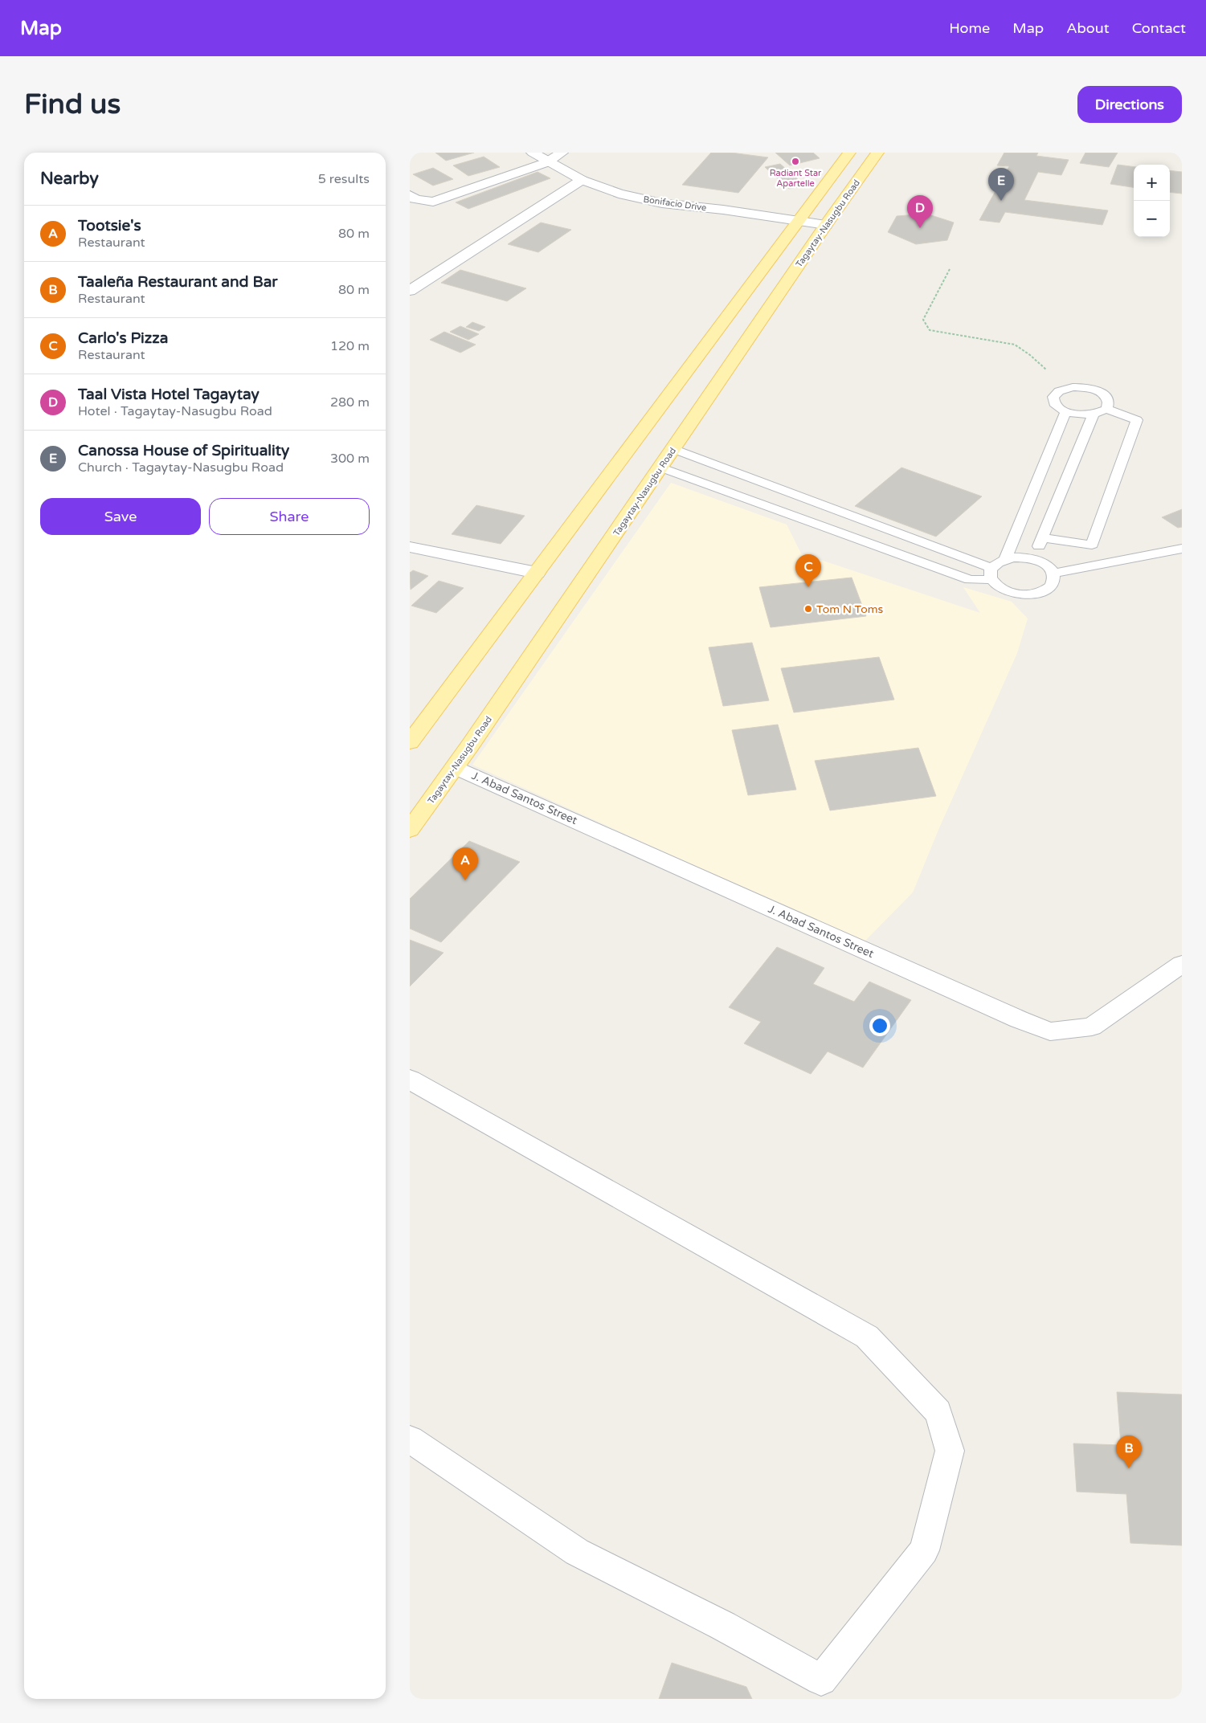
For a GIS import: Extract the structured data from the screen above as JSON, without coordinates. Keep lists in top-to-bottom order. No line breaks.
{"streets":{"main road":["Tagaytay-Nasugbu Road"],"street":["Bonifacio Drive","J. Abad Santos Street"]},"crossings":[["Bonifacio Drive","Tagaytay-Nasugbu Road"],["Tagaytay-Nasugbu Road","J. Abad Santos Street"]],"places":["Radiant Star Apartelle","Tom N Toms"],"page":{"header":"Map","nav":["Home","Map","About","Contact"],"buttons":["Directions",["Save","Share"]],"title":"Find us","heading":["Nearby","5 results"],"map_buttons":["+","−"],"pins":["E","D","C","A","B"],"list":[{"mark":"A","name":"Tootsie's","note":"Restaurant","value":"80 m"},{"mark":"B","name":"Taaleña Restaurant and Bar","note":"Restaurant","value":"80 m"},{"mark":"C","name":"Carlo's Pizza","note":"Restaurant","value":"120 m"},{"mark":"D","name":"Taal Vista Hotel Tagaytay","note":"Hotel · Tagaytay-Nasugbu Road","value":"280 m"},{"mark":"E","name":"Canossa House of Spirituality","note":"Church · Tagaytay-Nasugbu Road","value":"300 m"}]}}
